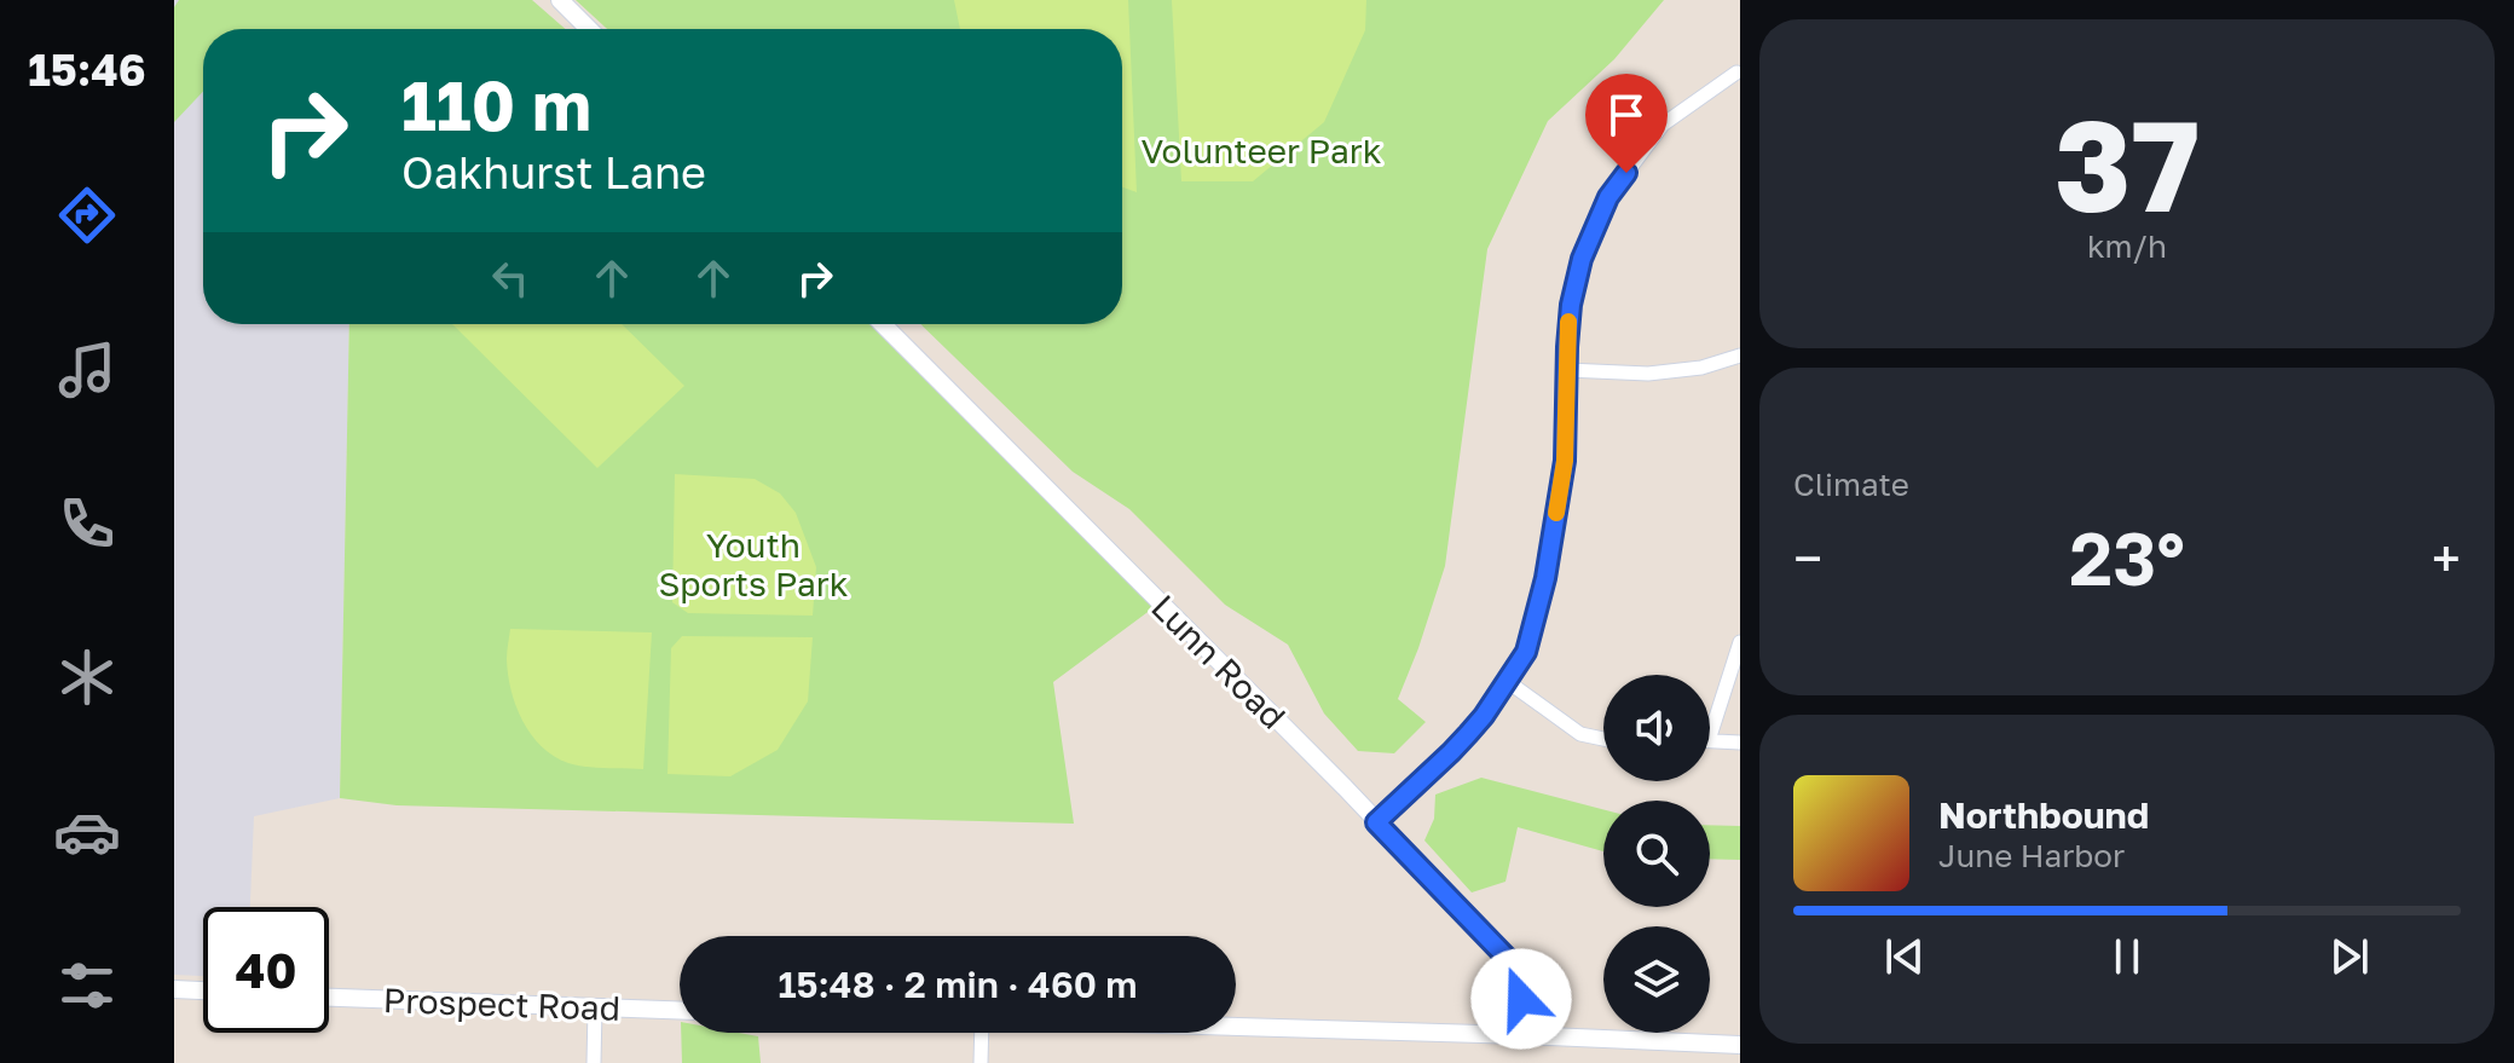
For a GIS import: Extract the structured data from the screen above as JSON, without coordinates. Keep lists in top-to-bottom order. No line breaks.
{"streets":{"street":["Lunn Road","Prospect Road"]},"parks":["Volunteer Park","Youth Sports Park"],"page":{"tabs":"15:46","tile":[["37","km/h"],"Climate"],"turn":["110 m","Oakhurst Lane"],"heat":["−","23°","+"],"song":["Northbound","June Harbor"],"limit":"40","trip":"15:48 · 2 min · 460 m"}}
